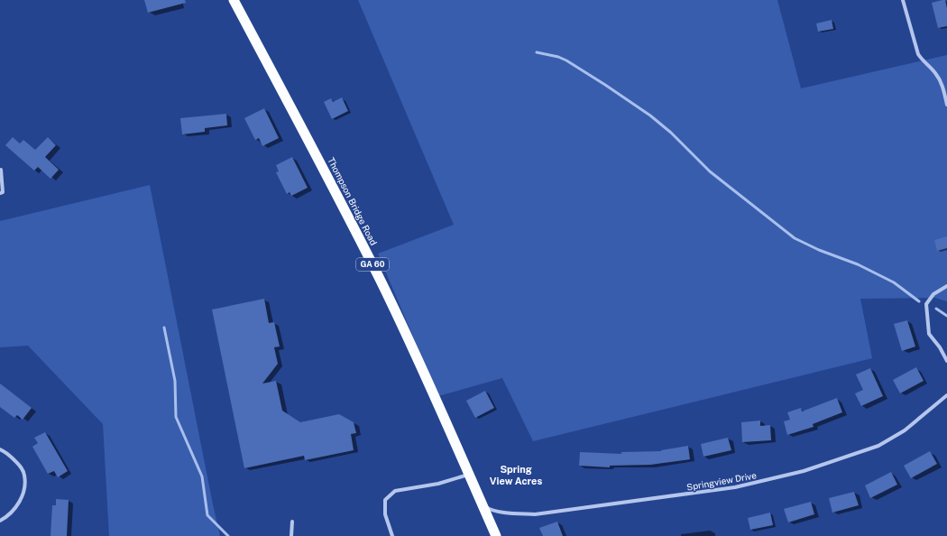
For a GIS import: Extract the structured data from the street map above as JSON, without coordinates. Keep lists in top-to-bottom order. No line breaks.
{"streets":{"highway":["Thompson Bridge Road","GA 60"],"street":["Springview Drive"]},"crossings":[["Thompson Bridge Road","Springview Drive"]],"districts":["Spring View Acres"]}
